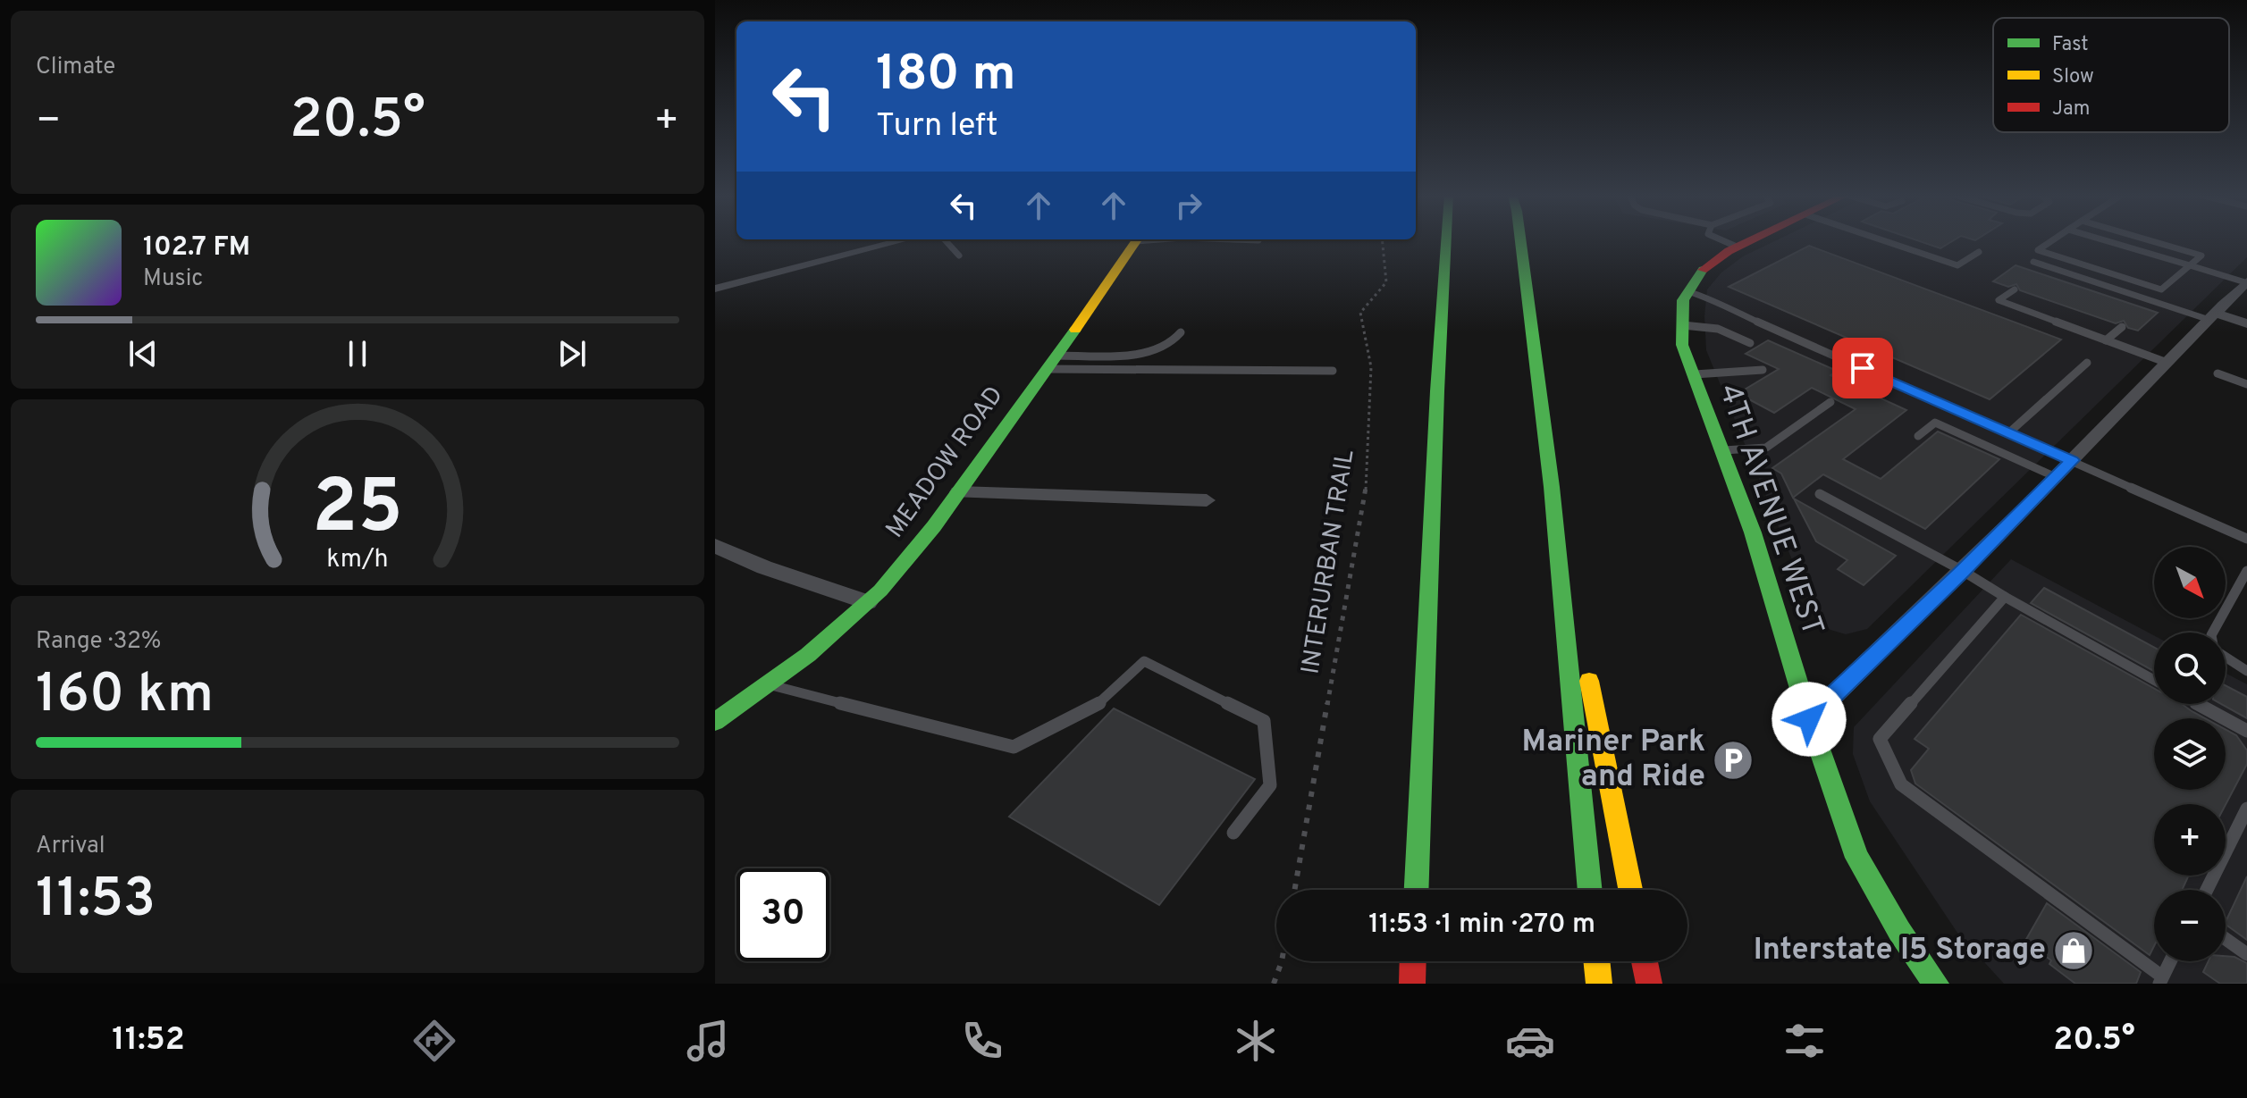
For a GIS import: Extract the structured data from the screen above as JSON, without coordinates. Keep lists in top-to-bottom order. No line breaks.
{"streets":{"main road":["MEADOW ROAD","4TH AVENUE WEST"],"path":["INTERURBAN TRAIL"]},"places":{"parking":["Mariner Park and Ride"],"shop":["Interstate I5 Storage"]},"legend":["Fast","Slow","Jam"],"north":"bottom right","page":{"tile":["Climate",["Range · 32%","160 km"],["Arrival","11:53"]],"turn":["180 m","Turn left"],"heat":["−","20.5°","+"],"song":["102.7 FM","Music"],"map_buttons":["+","−"],"limit":"30","trip":"11:53 · 1 min · 270 m","tabs":["11:52","20.5°"],"gauge":["25","km/h"]}}
